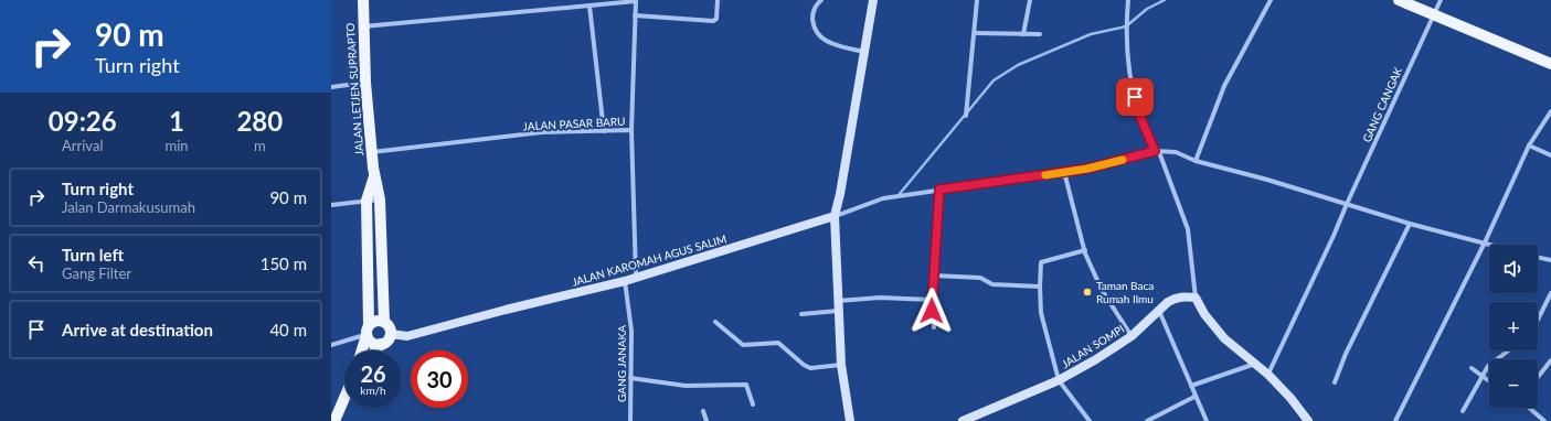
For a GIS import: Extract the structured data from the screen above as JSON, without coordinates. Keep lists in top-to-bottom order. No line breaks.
{"streets":{"main road":["JALAN LETJEN SUPRAPTO","JALAN KAROMAH AGUS SALIM","JALAN SOMPI"],"street":["GANG CANGAK","JALAN PASAR BARU","GANG JANAKA"]},"crossings":[["JALAN LETJEN SUPRAPTO","JALAN PASAR BARU"],["JALAN LETJEN SUPRAPTO","JALAN KAROMAH AGUS SALIM"],["JALAN PASAR BARU","JALAN KAROMAH AGUS SALIM"],["JALAN KAROMAH AGUS SALIM","GANG JANAKA"]],"places":["Taman Baca Rumah Ilmu"],"page":{"turn":["90 m","Turn right"],"eta":["09:26","Arrival","1","min","280","m"],"list":[{"name":"Turn right","note":"Jalan Darmakusumah","value":"90 m"},{"name":"Turn left","note":"Gang Filter","value":"150 m"},{"name":"Arrive at destination","value":"40 m"}],"map_buttons":["+","−"],"speed":"26 km/h","limit":"30"}}
